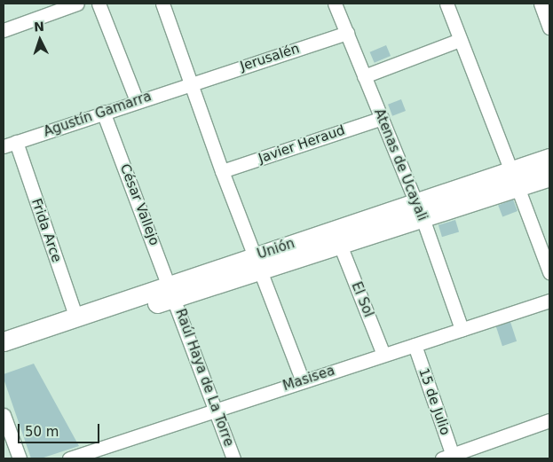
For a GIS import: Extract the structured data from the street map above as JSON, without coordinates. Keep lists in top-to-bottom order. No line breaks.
{"streets":{"main road":["Unión"],"street":["Jerusalén","Agustín Gamarra","Javier Heraud","Atenas de Ucayali","César Vallejo","Frida Arce","El Sol","Raúl Haya de La Torre","Masisea","15 de Julio"]},"crossings":[["Jerusalén","Agustín Gamarra"],["Jerusalén","Atenas de Ucayali"],["Agustín Gamarra","César Vallejo"],["Agustín Gamarra","Frida Arce"],["Javier Heraud","Atenas de Ucayali"],["Atenas de Ucayali","Unión"],["Atenas de Ucayali","Masisea"],["César Vallejo","Unión"],["César Vallejo","Raúl Haya de La Torre"],["Frida Arce","Unión"],["Unión","El Sol"],["Unión","Raúl Haya de La Torre"],["El Sol","Masisea"],["Raúl Haya de La Torre","Masisea"],["Masisea","15 de Julio"]],"scale_bar":"50 m","north":"top"}
